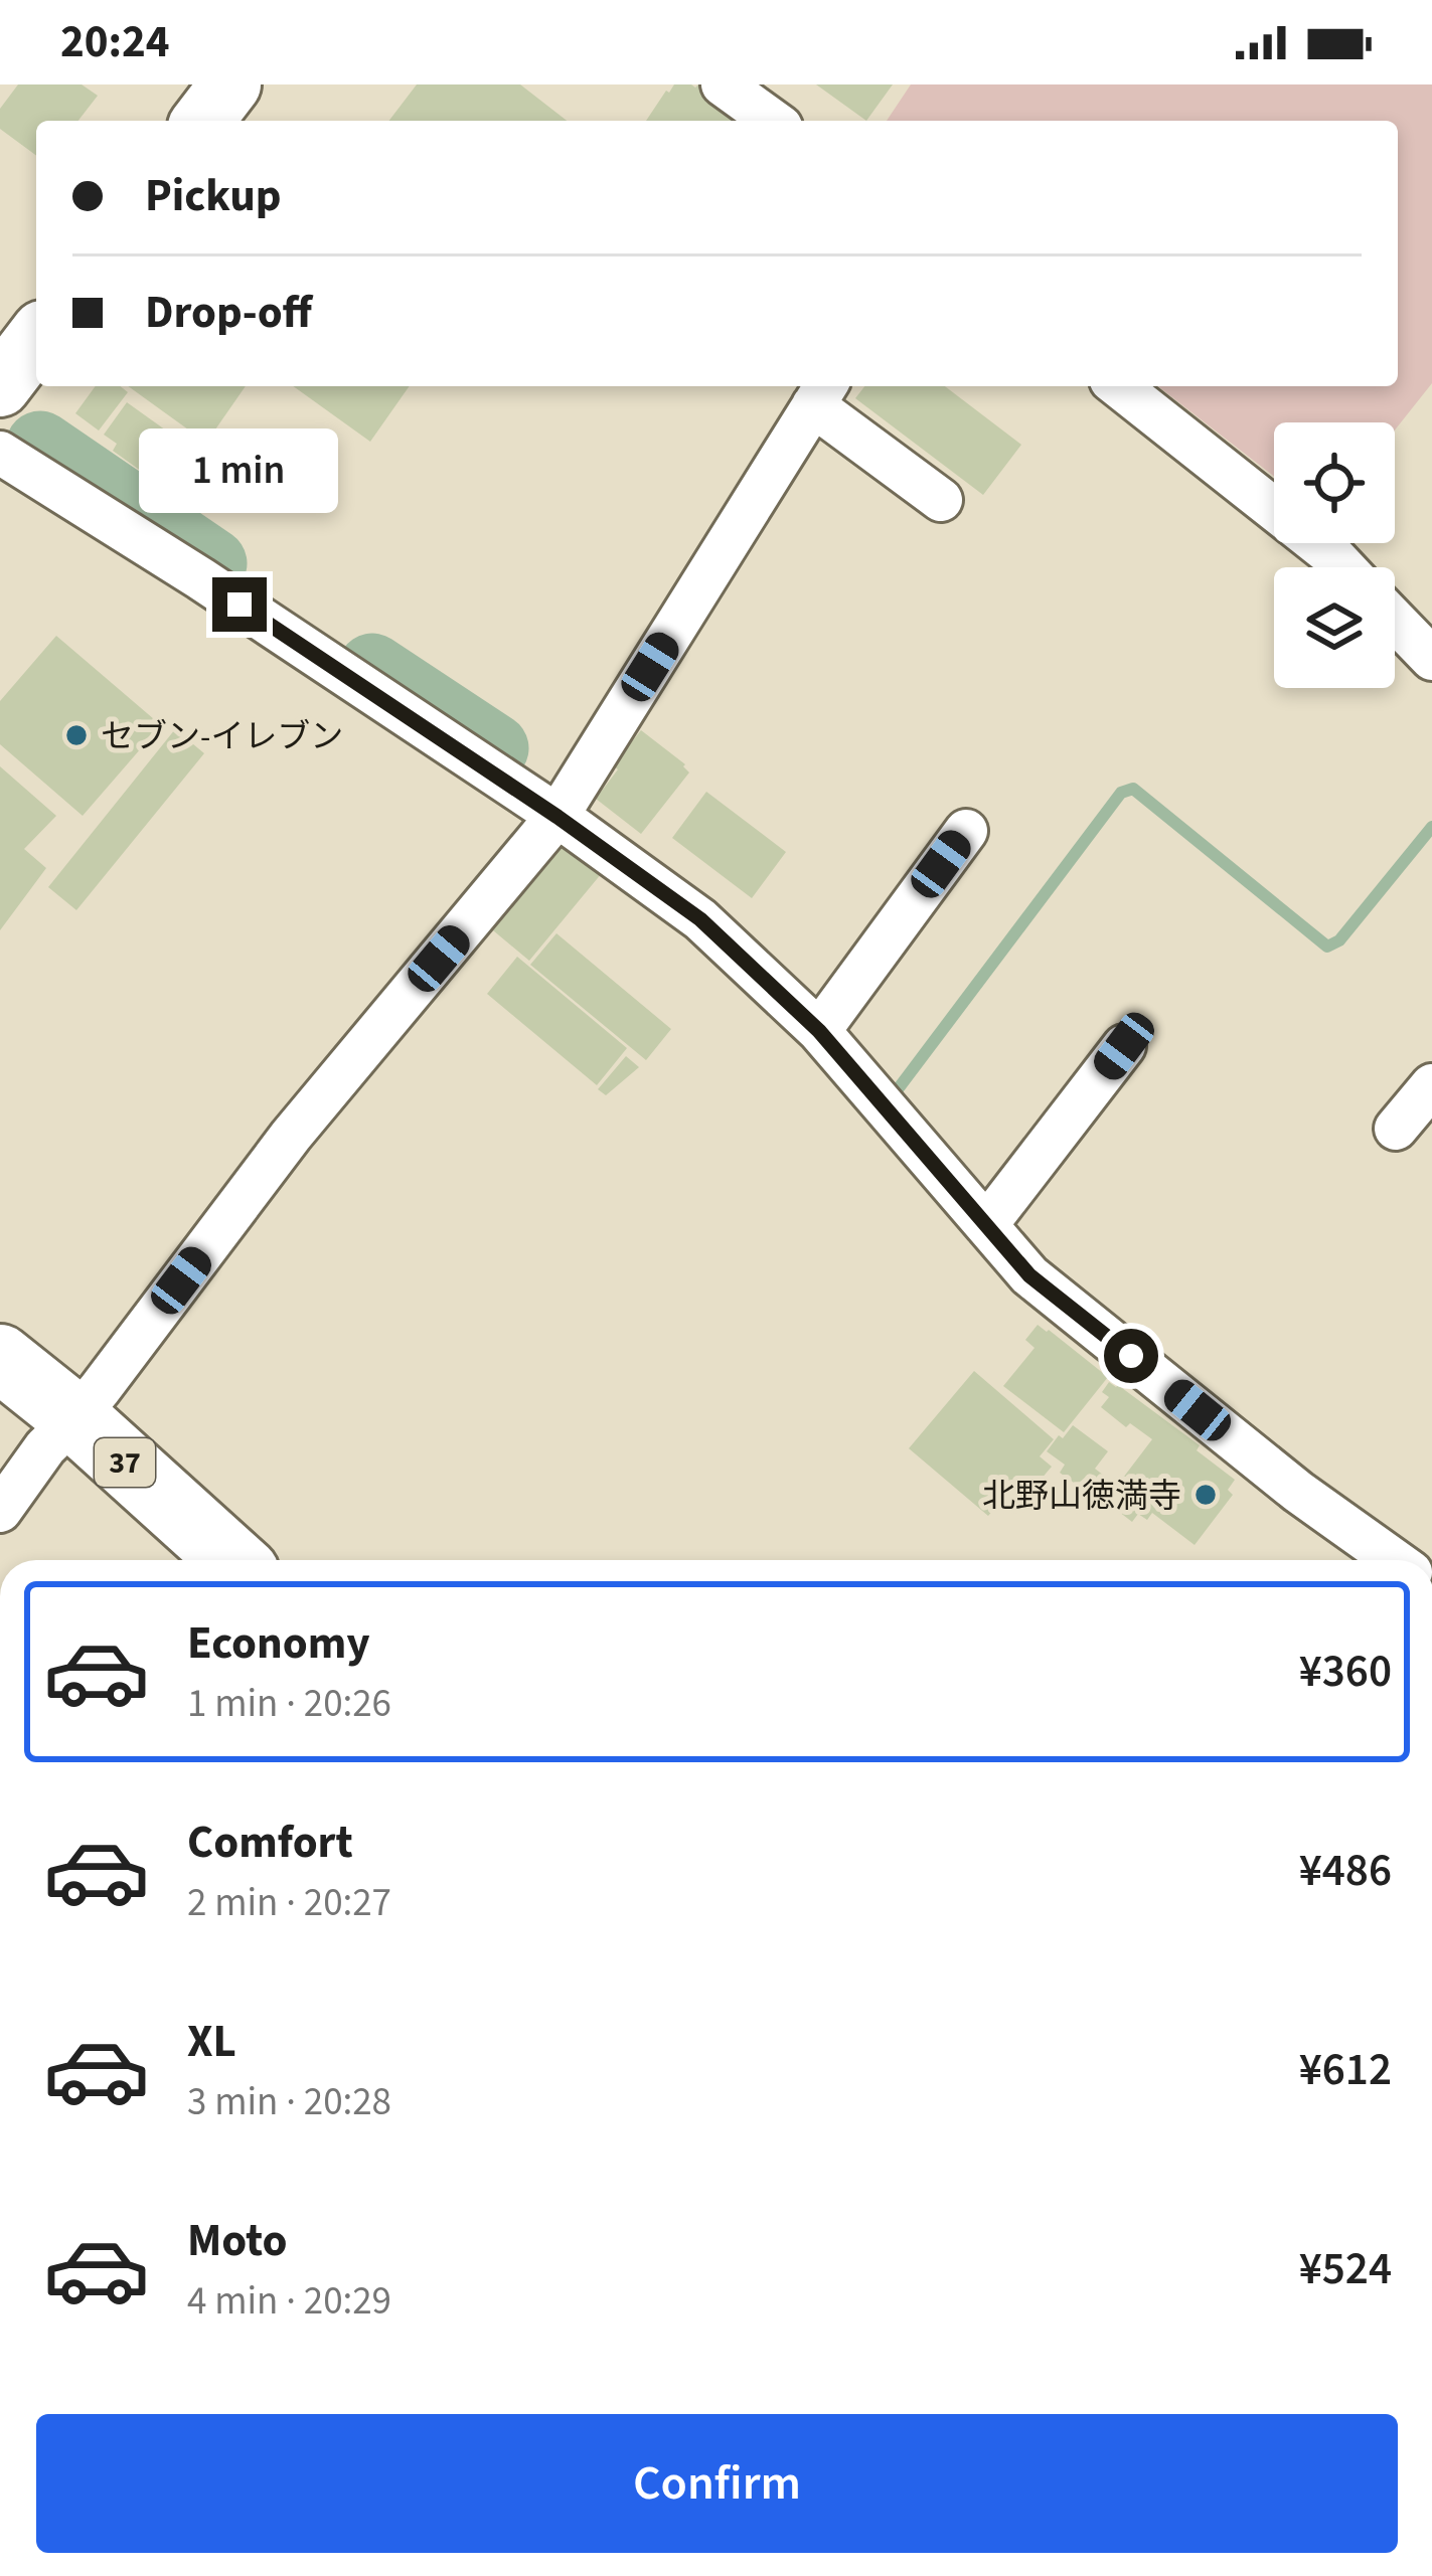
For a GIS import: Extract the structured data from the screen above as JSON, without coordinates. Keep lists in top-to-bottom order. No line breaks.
{"streets":{"main road":["37"]},"places":["セブン-イレブン","北野山徳満寺"],"page":{"status":"20:24","banner":["Pickup","Drop-off"],"bubble":"1 min","list":[{"name":"Economy","note":"1 min · 20:26","value":"¥360"},{"name":"Comfort","note":"2 min · 20:27","value":"¥486"},{"name":"XL","note":"3 min · 20:28","value":"¥612"},{"name":"Moto","note":"4 min · 20:29","value":"¥524"}],"buttons":"Confirm"}}
